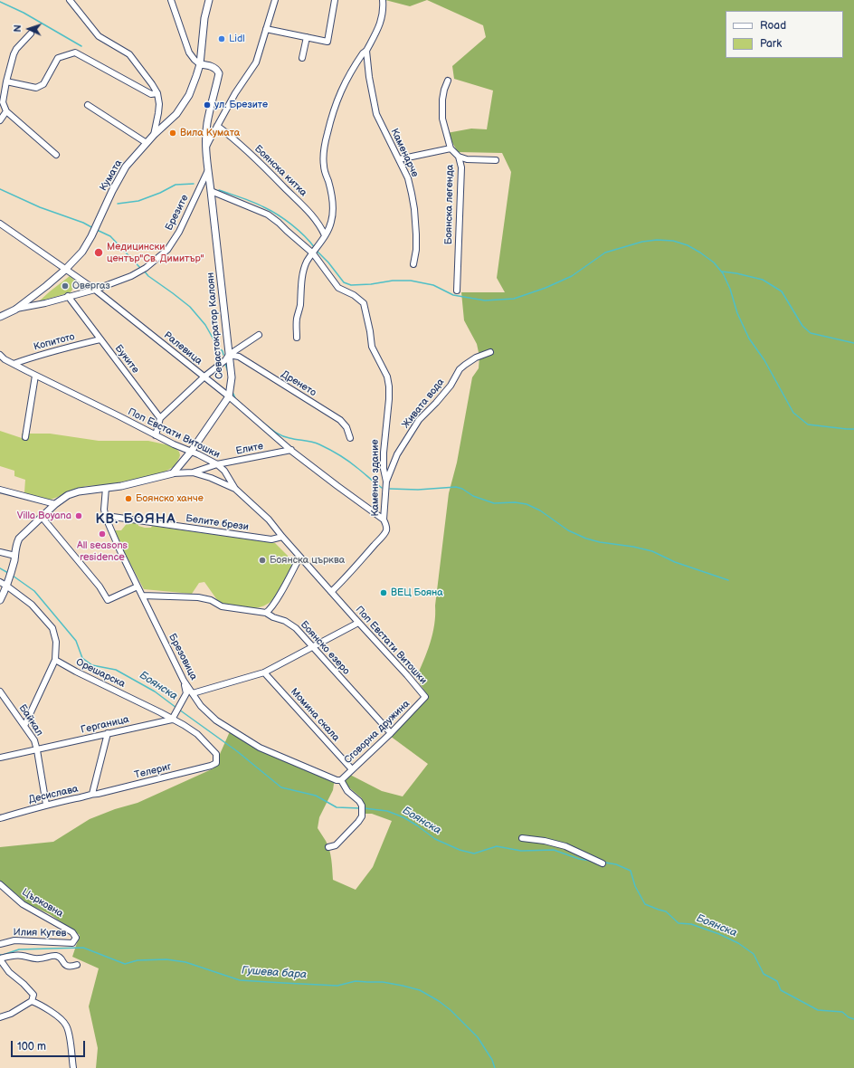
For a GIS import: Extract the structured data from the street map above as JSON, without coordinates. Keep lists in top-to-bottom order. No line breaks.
{"streets":{"main road":["Кумата","Севастократор Калоян"],"street":["Каменарче","Боянска китка","Боянска легенда","Брезите","Копитото","Ралевица","Буките","Дренето","Живата вода","Поп Евстати Витошки","Елите","Каменно здание","Белите брези","Боянско езеро","Брезовица","Орешарска","Момина скала","Байкал","Герганица","Сговорна дружина","Телериг","Десислава","Църковна","Илия Кутев"]},"crossings":[["Кумата","Брезите"],["Кумата","Севастократор Калоян"],["Кумата","Ралевица"],["Брезите","Севастократор Калоян"],["Брезите","Ралевица"],["Брезите","Буките"],["Севастократор Калоян","Ралевица"],["Севастократор Калоян","Дренето"],["Севастократор Калоян","Поп Евстати Витошки"],["Севастократор Калоян","Каменно здание"],["Копитото","Буките"],["Копитото","Поп Евстати Витошки"],["Ралевица","Елите"],["Ралевица","Каменно здание"],["Живата вода","Каменно здание"],["Поп Евстати Витошки","Елите"],["Поп Евстати Витошки","Каменно здание"],["Поп Евстати Витошки","Белите брези"],["Поп Евстати Витошки","Сговорна дружина"],["Белите брези","Брезовица"],["Боянско езеро","Брезовица"],["Боянско езеро","Сговорна дружина"],["Брезовица","Сговорна дружина"],["Орешарска","Герганица"],["Орешарска","Телериг"],["Момина скала","Сговорна дружина"],["Байкал","Герганица"],["Байкал","Десислава"],["Герганица","Десислава"],["Телериг","Десислава"],["Църковна","Илия Кутев"]],"districts":["КВ. БОЯНА"],"water":["Боянска","Гушева бара"],"places":["Lidl","ул. Брезите","Вила Кумата","Медицински център\"Св. Димитър\"","Овергаз","Боянско ханче","Villa Boyana","All seasons residence","Боянска църква","ВЕЦ Бояна"],"legend":["Road","Park"],"scale_bar":"100 m","north":"left"}
